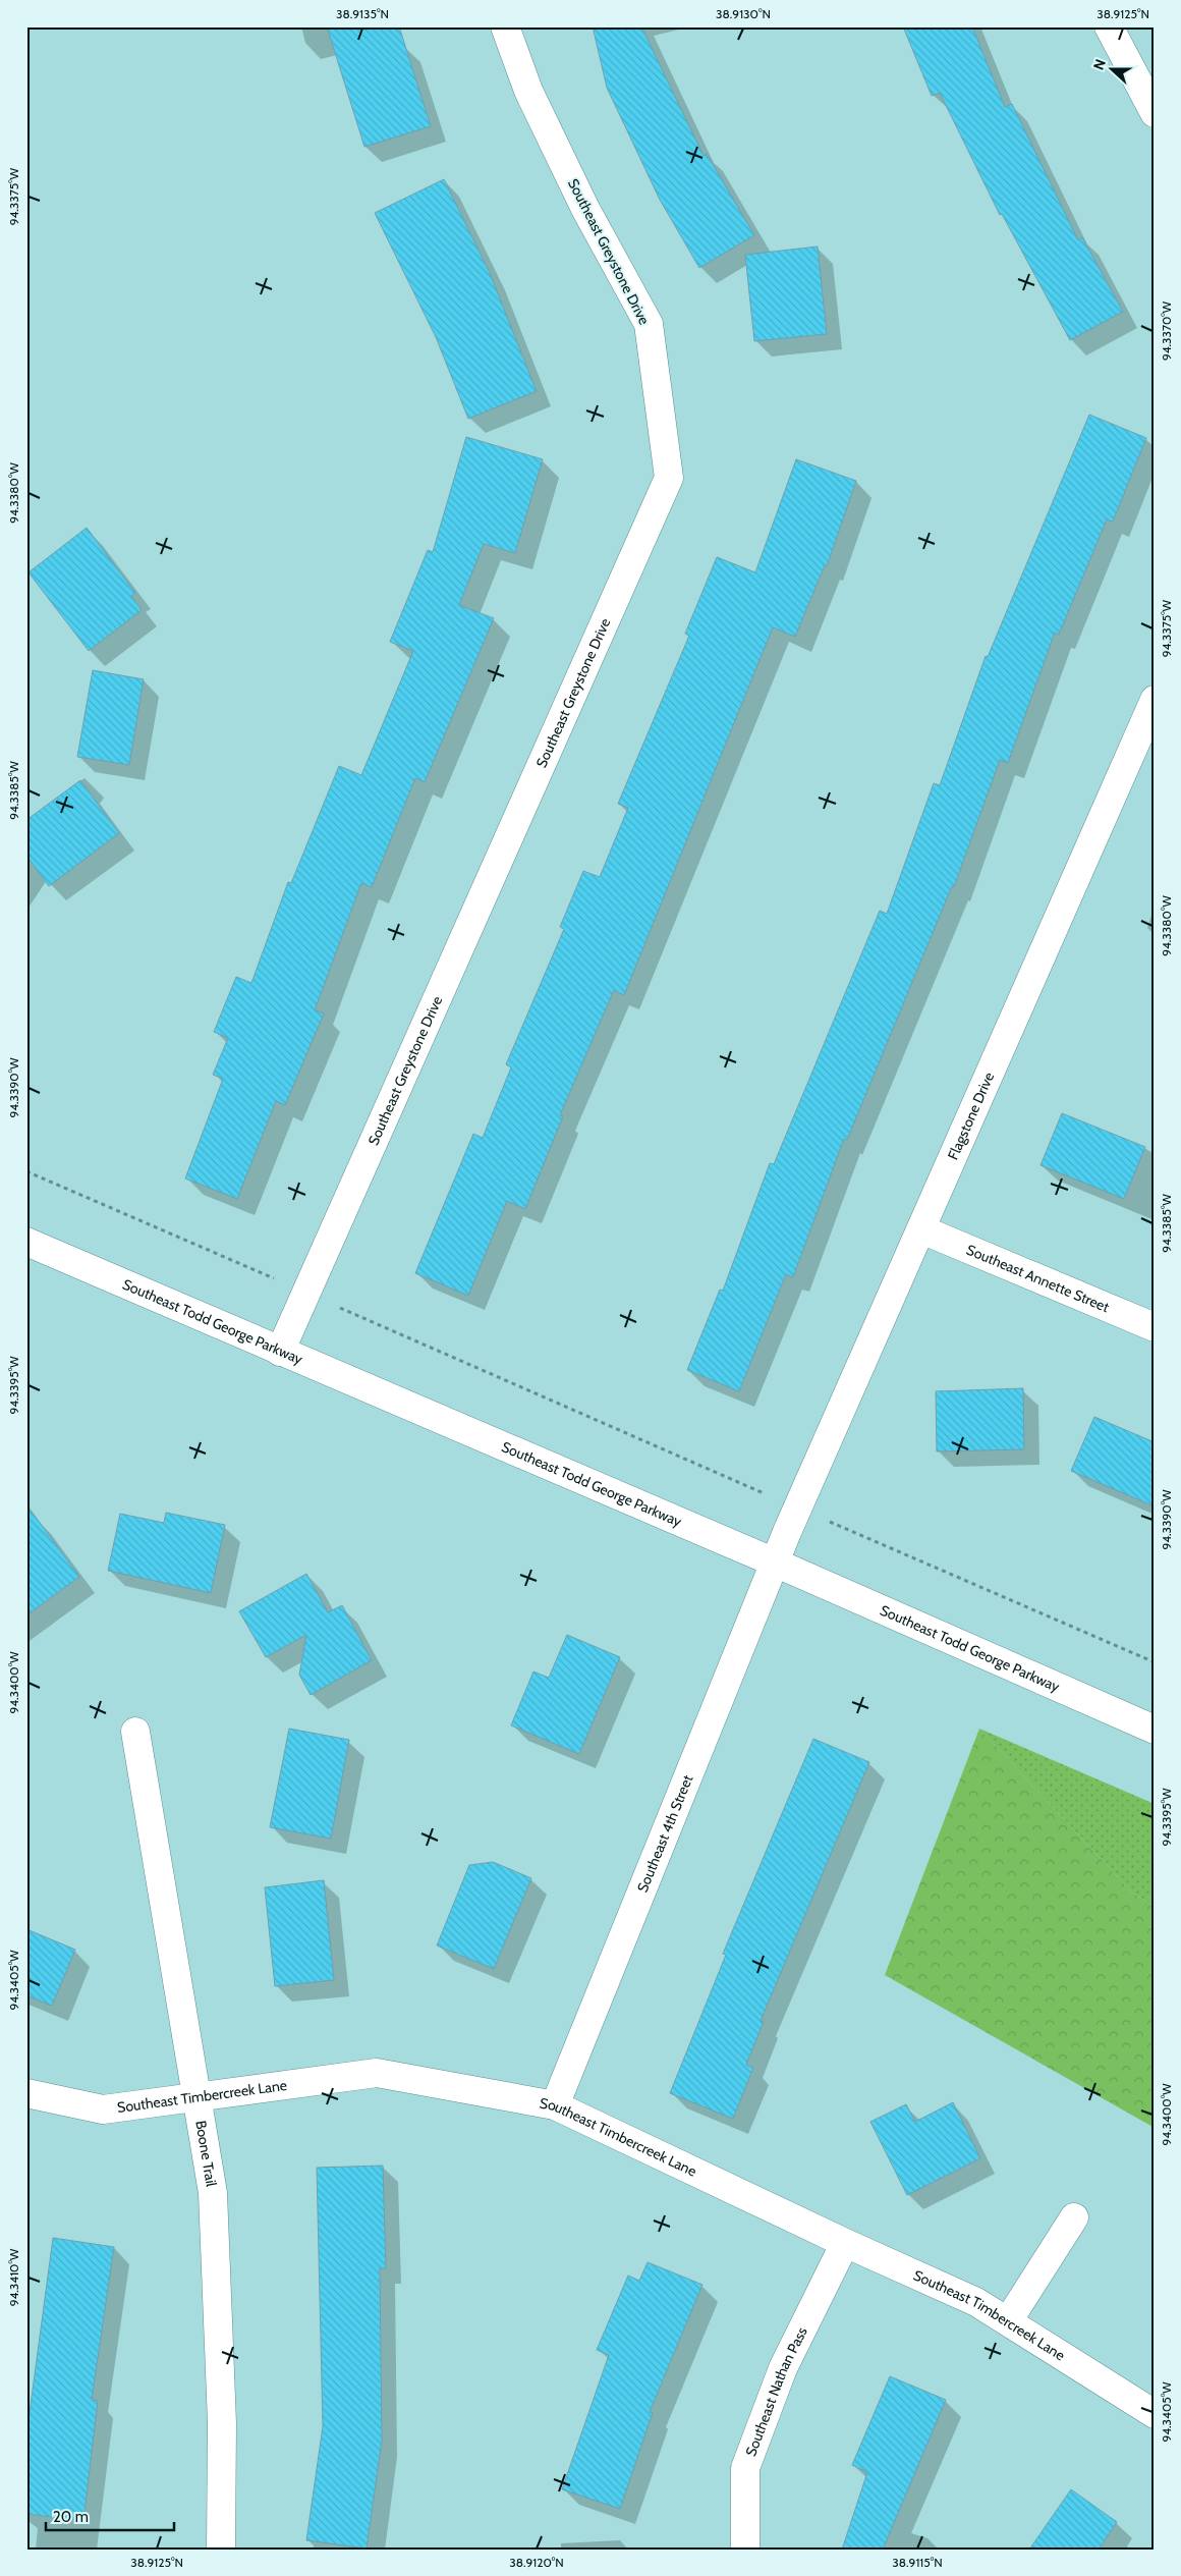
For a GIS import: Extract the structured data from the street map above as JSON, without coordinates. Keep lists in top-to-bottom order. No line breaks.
{"streets":{"street":["Southeast Greystone Drive","Flagstone Drive","Southeast Annette Street","Southeast Todd George Parkway","Southeast 4th Street","Southeast Timbercreek Lane","Boone Trail","Southeast Nathan Pass"]},"crossings":[["Southeast Greystone Drive","Southeast Todd George Parkway"],["Flagstone Drive","Southeast Annette Street"],["Flagstone Drive","Southeast 4th Street"],["Southeast Todd George Parkway","Southeast 4th Street"],["Southeast 4th Street","Southeast Timbercreek Lane"],["Southeast Timbercreek Lane","Boone Trail"],["Southeast Timbercreek Lane","Southeast Nathan Pass"]],"scale_bar":"20 m","north":"left","coordinates":["38.9135°N","38.9130°N","38.9125°N","94.3375°W","94.3370°W","94.3380°W","94.3385°W","94.3390°W","94.3395°W","94.3400°W","94.3405°W","94.3410°W","38.9120°N","38.9115°N"]}
